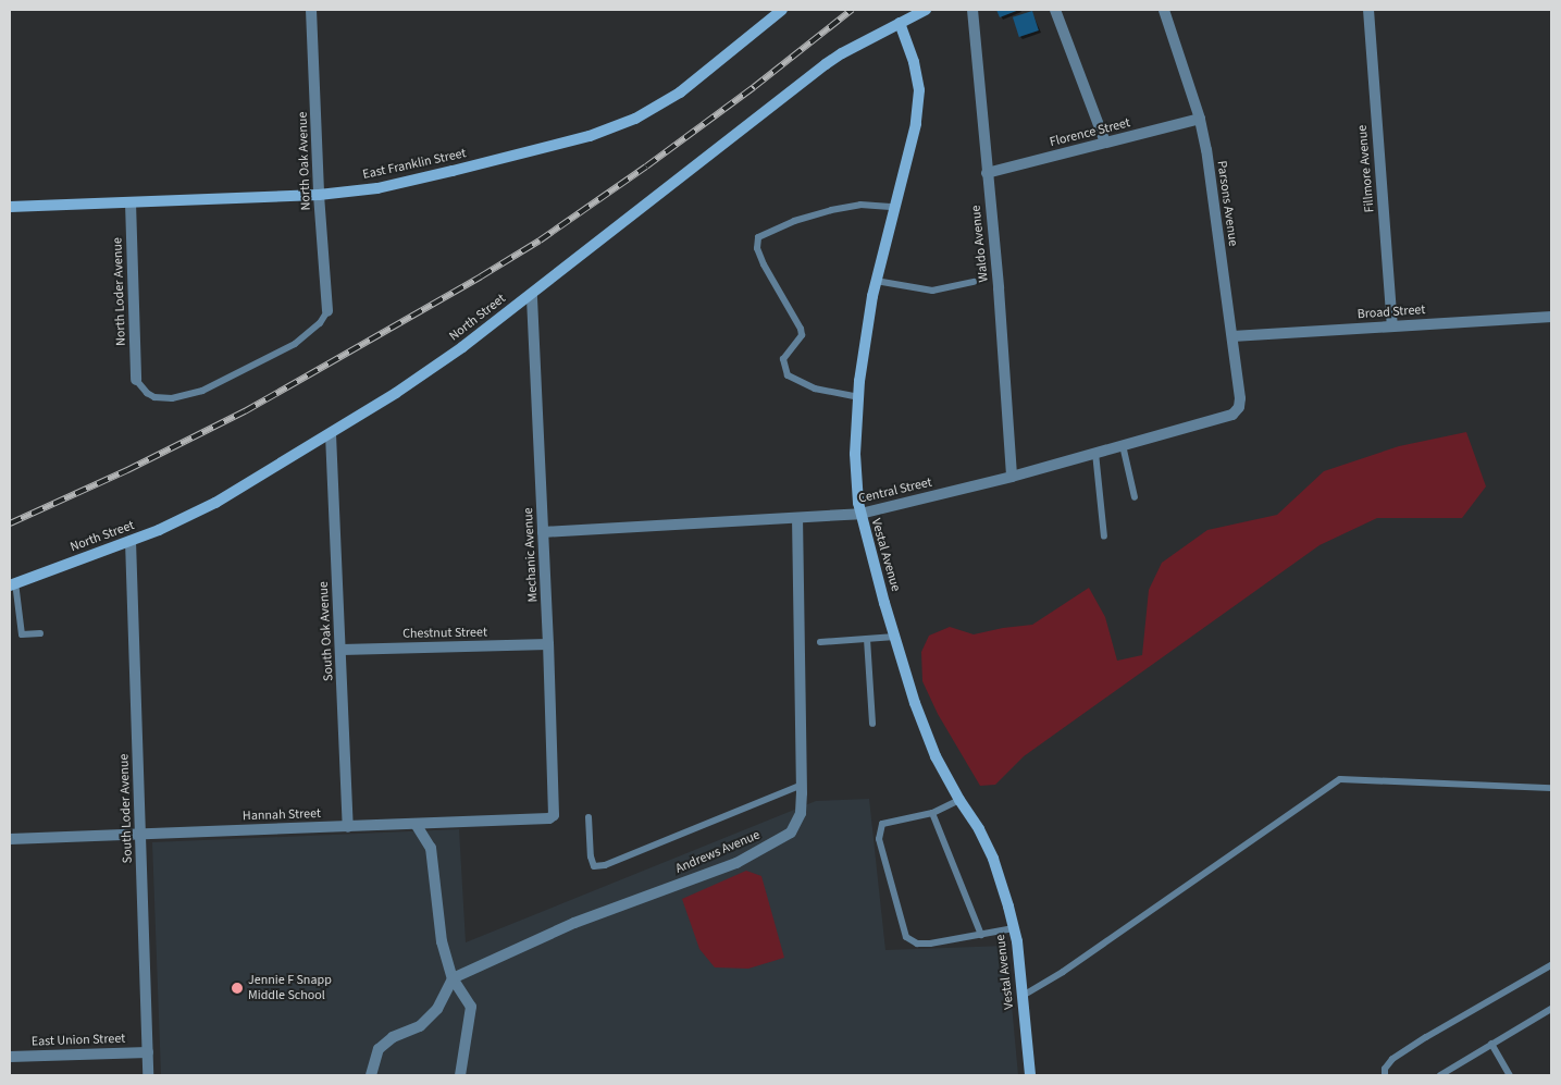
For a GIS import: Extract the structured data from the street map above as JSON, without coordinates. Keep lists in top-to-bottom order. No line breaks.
{"streets":{"street":["Florence Street","North Oak Avenue","East Franklin Street","Fillmore Avenue","Parsons Avenue","Waldo Avenue","North Loder Avenue","Broad Street","North Street","Central Street","Mechanic Avenue","Vestal Avenue","South Oak Avenue","Chestnut Street","South Loder Avenue","Hannah Street","Andrews Avenue","East Union Street"]},"crossings":[["Florence Street","Parsons Avenue"],["Florence Street","Waldo Avenue"],["North Oak Avenue","East Franklin Street"],["East Franklin Street","North Loder Avenue"],["Fillmore Avenue","Broad Street"],["Parsons Avenue","Broad Street"],["Parsons Avenue","Central Street"],["Waldo Avenue","Central Street"],["North Street","Mechanic Avenue"],["North Street","Vestal Avenue"],["North Street","South Oak Avenue"],["North Street","South Loder Avenue"],["Central Street","Mechanic Avenue"],["Central Street","Vestal Avenue"],["Central Street","Andrews Avenue"],["Mechanic Avenue","Chestnut Street"],["Mechanic Avenue","Hannah Street"],["South Oak Avenue","Chestnut Street"],["South Oak Avenue","Hannah Street"],["South Loder Avenue","Hannah Street"],["South Loder Avenue","East Union Street"]],"places":["Jennie F Snapp Middle School"]}
